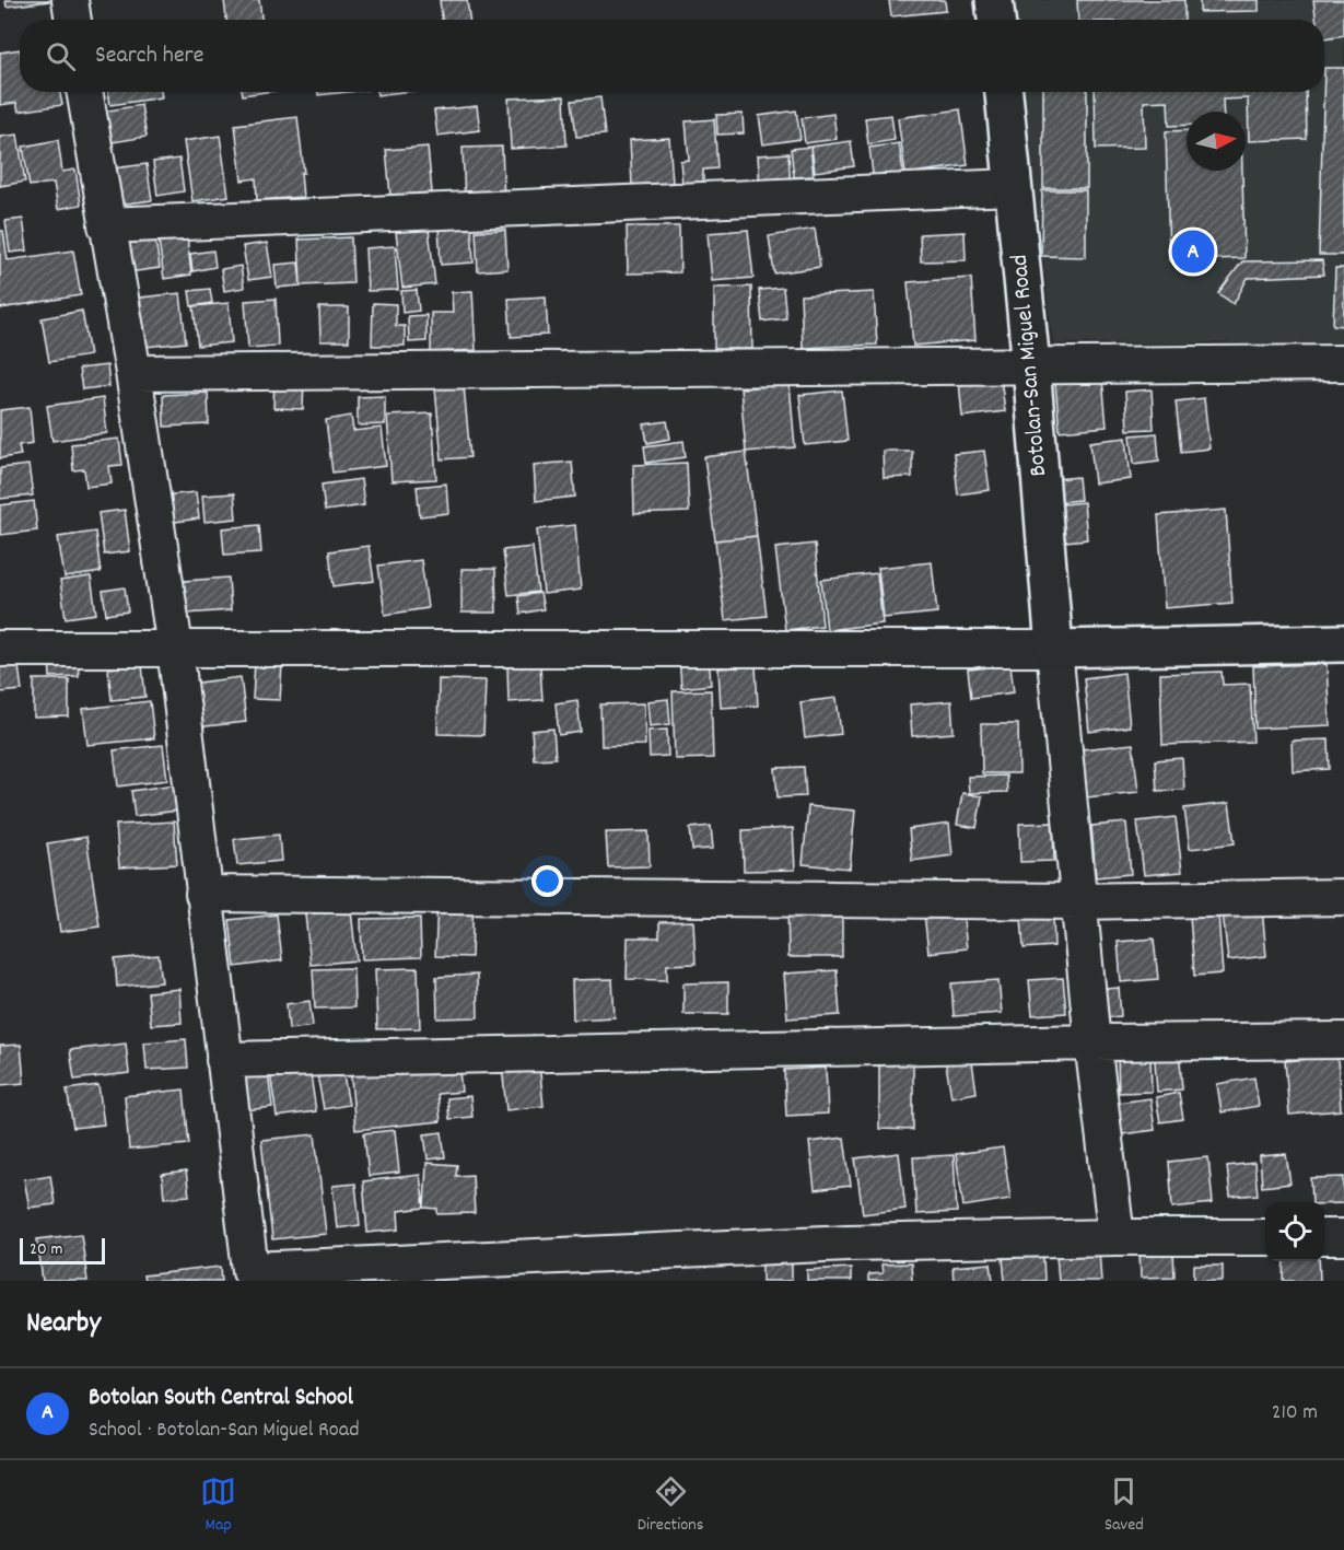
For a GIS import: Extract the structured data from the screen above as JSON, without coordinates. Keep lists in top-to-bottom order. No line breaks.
{"streets":{"main road":["Botolan-San Miguel Road"]},"scale_bar":"20 m","north":"right","page":{"search":"Search here","pins":"A","scale":"20 m","heading":"Nearby","list":[{"mark":"A","name":"Botolan South Central School","note":"School · Botolan-San Miguel Road","value":"210 m"}],"nav":["Map","Directions","Saved"]}}
